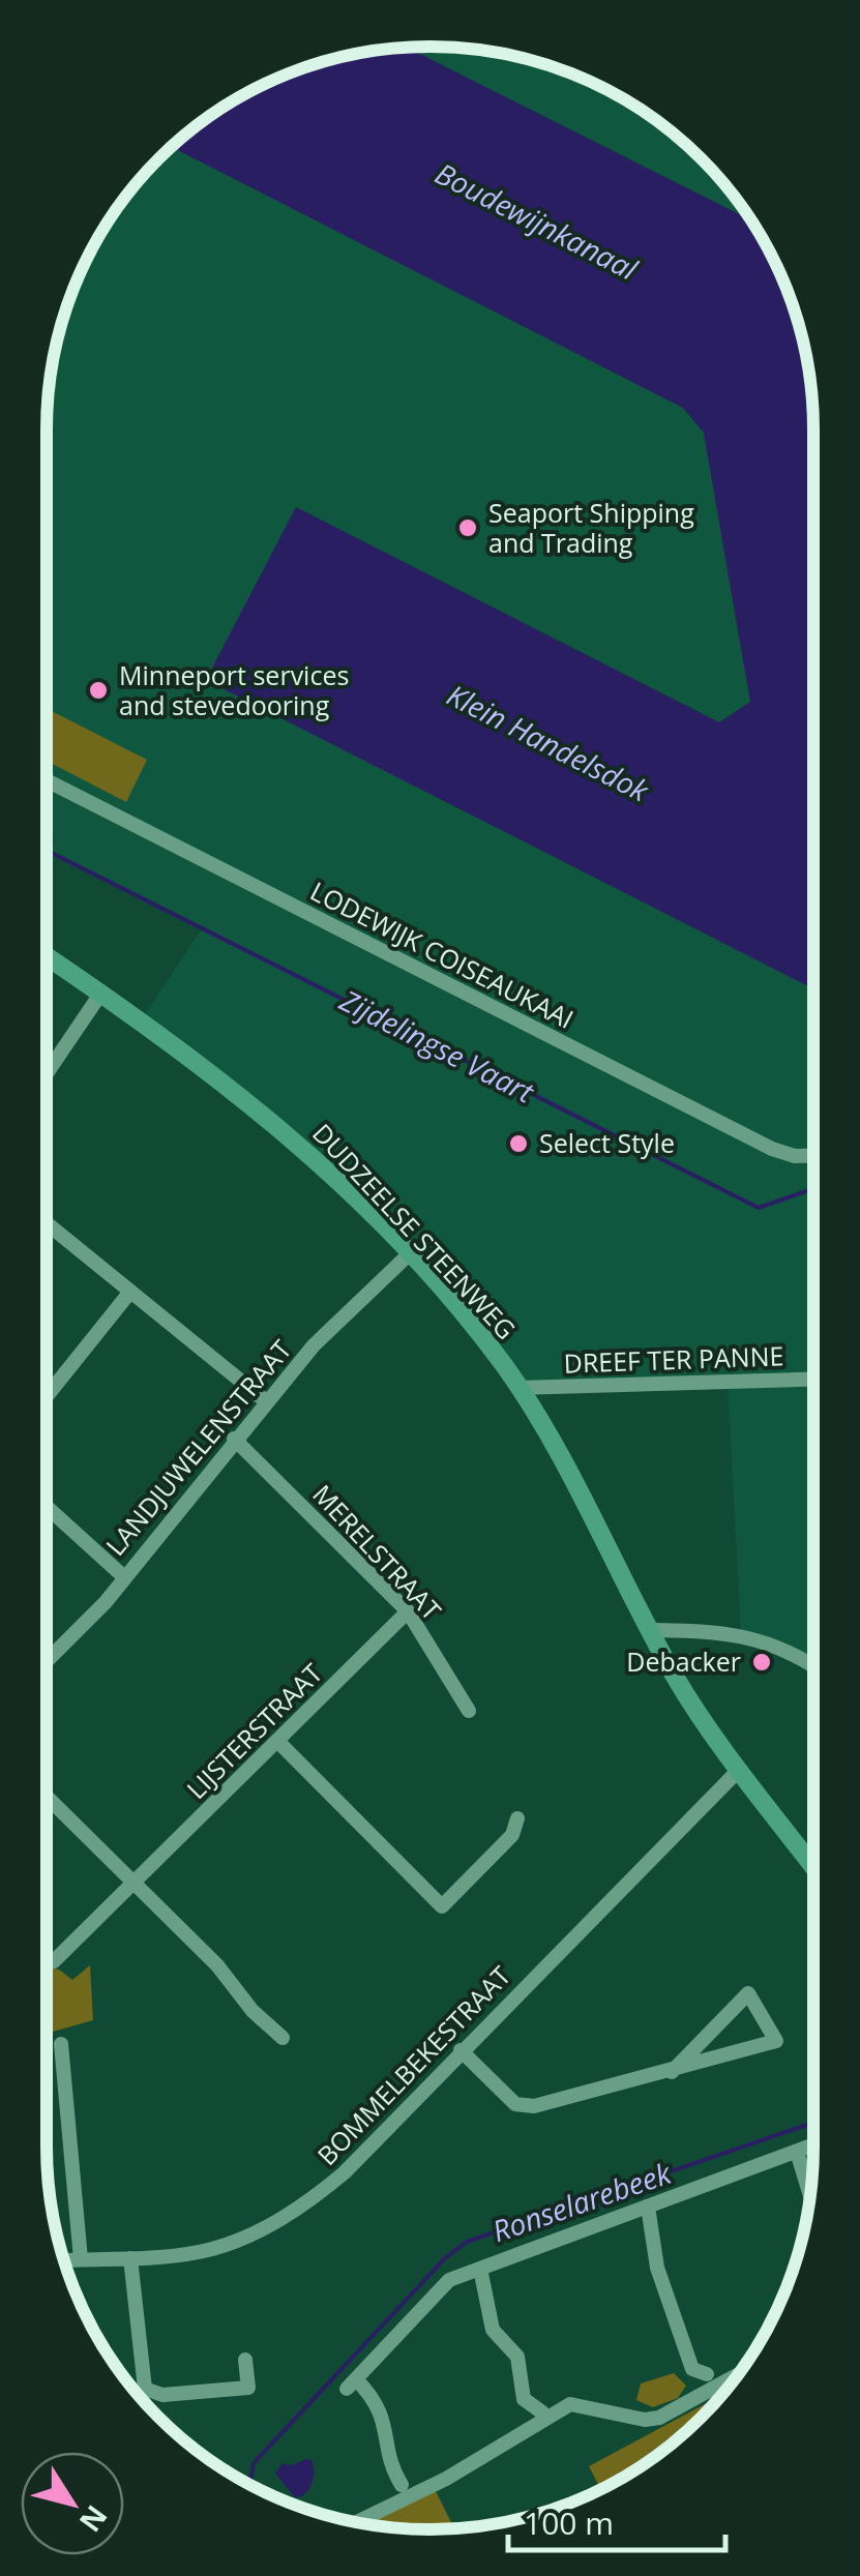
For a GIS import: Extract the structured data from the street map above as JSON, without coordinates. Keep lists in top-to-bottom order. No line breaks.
{"streets":{"main road":["DUDZEELSE STEENWEG"],"street":["LODEWIJK COISEAUKAAI","DREEF TER PANNE","LANDJUWELENSTRAAT","MERELSTRAAT","LIJSTERSTRAAT","BOMMELBEKESTRAAT"]},"crossings":[["DUDZEELSE STEENWEG","DREEF TER PANNE"],["DUDZEELSE STEENWEG","LANDJUWELENSTRAAT"],["DUDZEELSE STEENWEG","BOMMELBEKESTRAAT"],["LANDJUWELENSTRAAT","MERELSTRAAT"],["MERELSTRAAT","LIJSTERSTRAAT"]],"water":["Boudewijnkanaal","Klein Handelsdok","Zijdelingse Vaart","Ronselarebeek"],"places":["Seaport Shipping and Trading","Minneport services and stevedooring","Select Style","Debacker"],"scale_bar":"100 m","north":"bottom right"}
